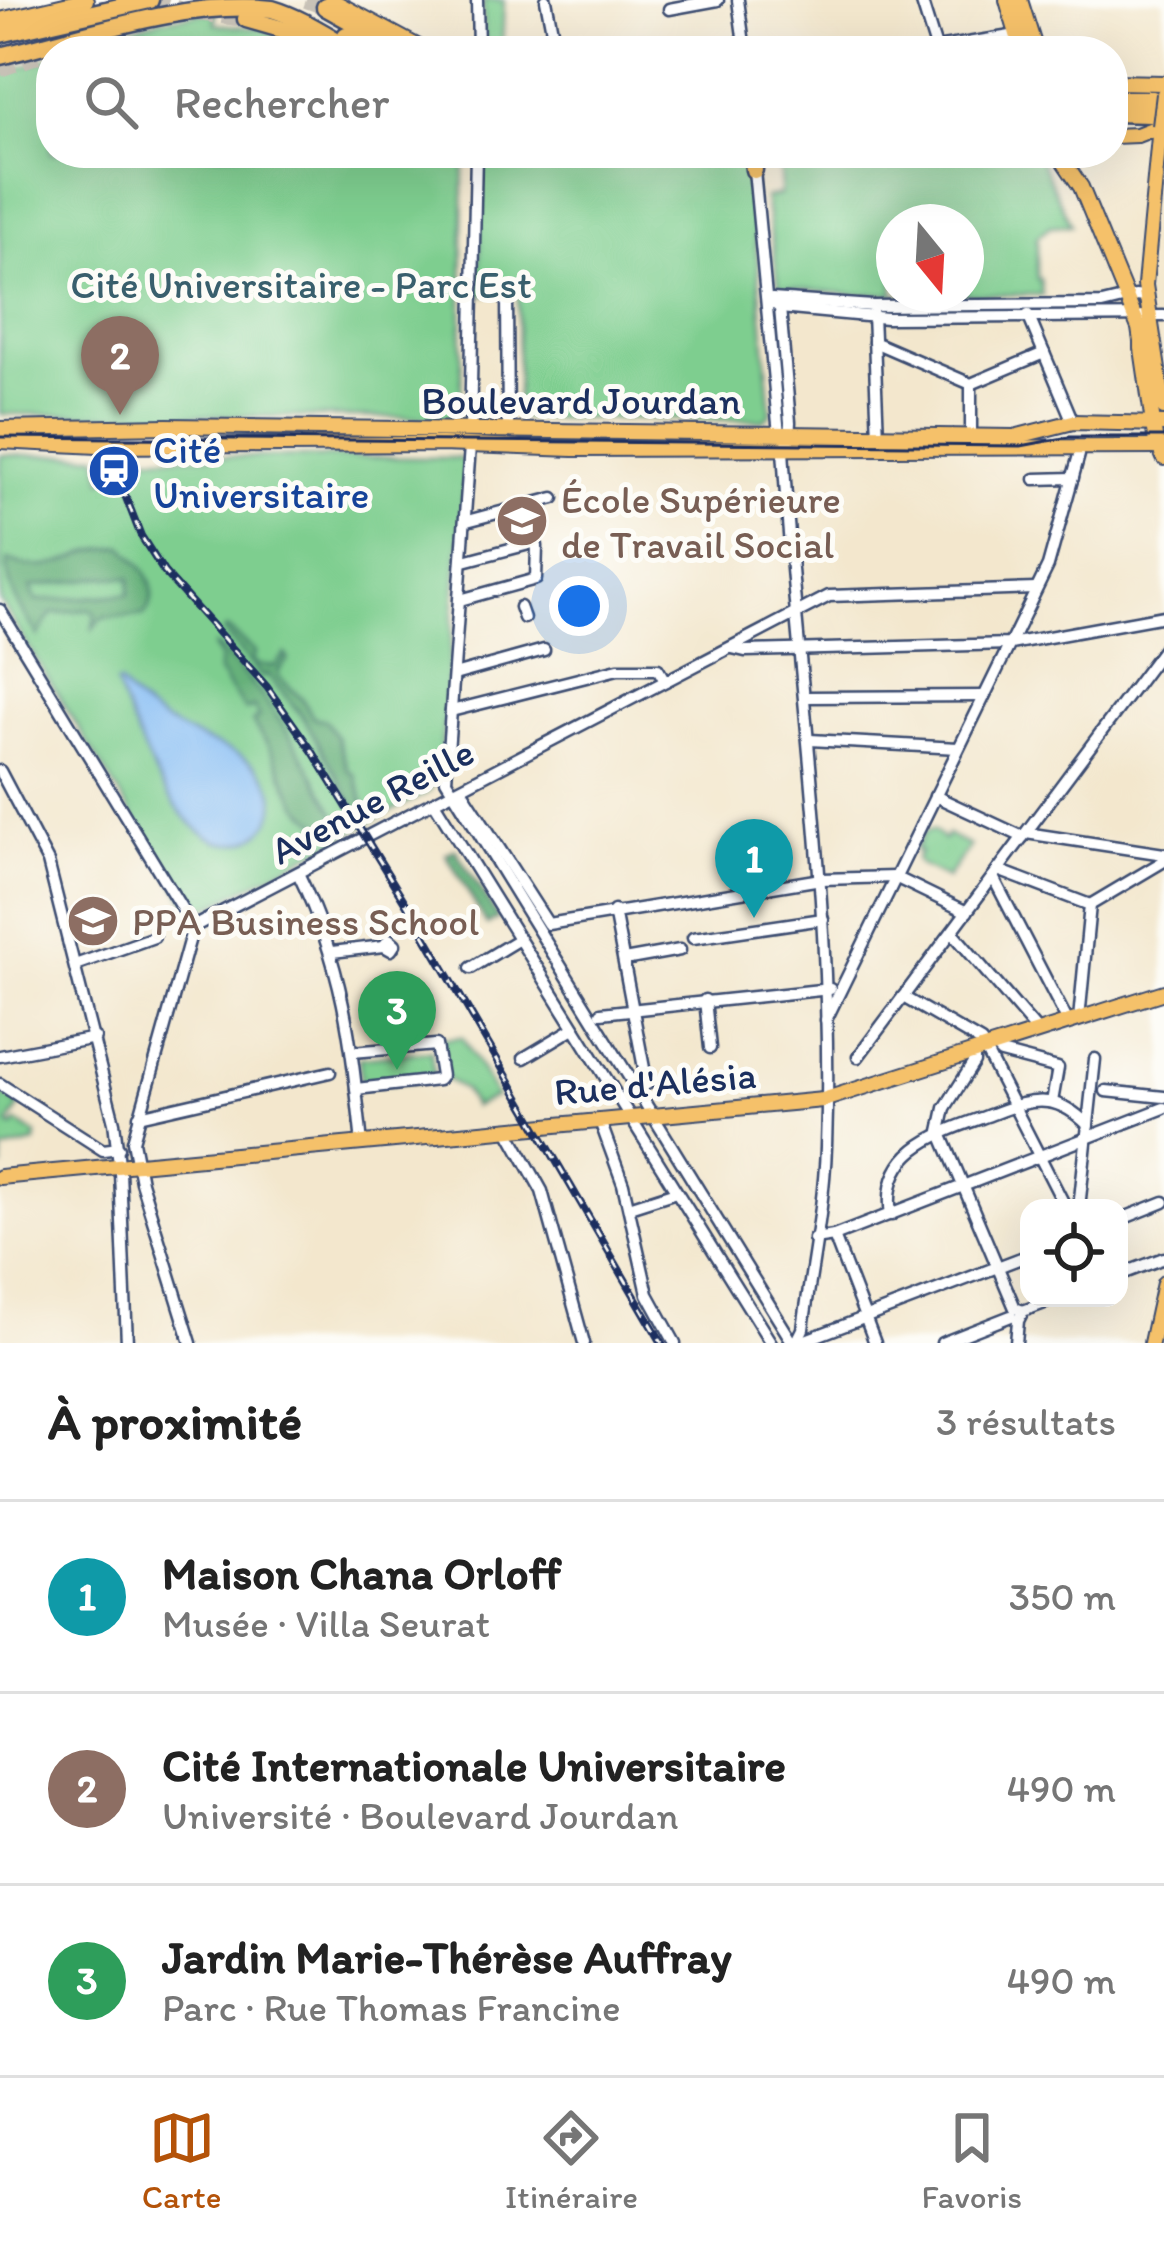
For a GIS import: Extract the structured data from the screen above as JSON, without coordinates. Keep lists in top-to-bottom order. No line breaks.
{"streets":{"main road":["Boulevard Jourdan","Rue d'Alésia"],"street":["Avenue Reille"]},"parks":["Cité Universitaire - Parc Est"],"places":{"station":["Cité Universitaire"],"school or university":["École Supérieure de Travail Social","PPA Business School"]},"north":"bottom","page":{"search":"Rechercher","pins":["2","1","3"],"heading":["À proximité","3 résultats"],"list":[{"mark":"1","name":"Maison Chana Orloff","note":"Musée · Villa Seurat","value":"350 m"},{"mark":"2","name":"Cité Internationale Universitaire","note":"Université · Boulevard Jourdan","value":"490 m"},{"mark":"3","name":"Jardin Marie-Thérèse Auffray","note":"Parc · Rue Thomas Francine","value":"490 m"}],"nav":["Carte","Itinéraire","Favoris"]}}
